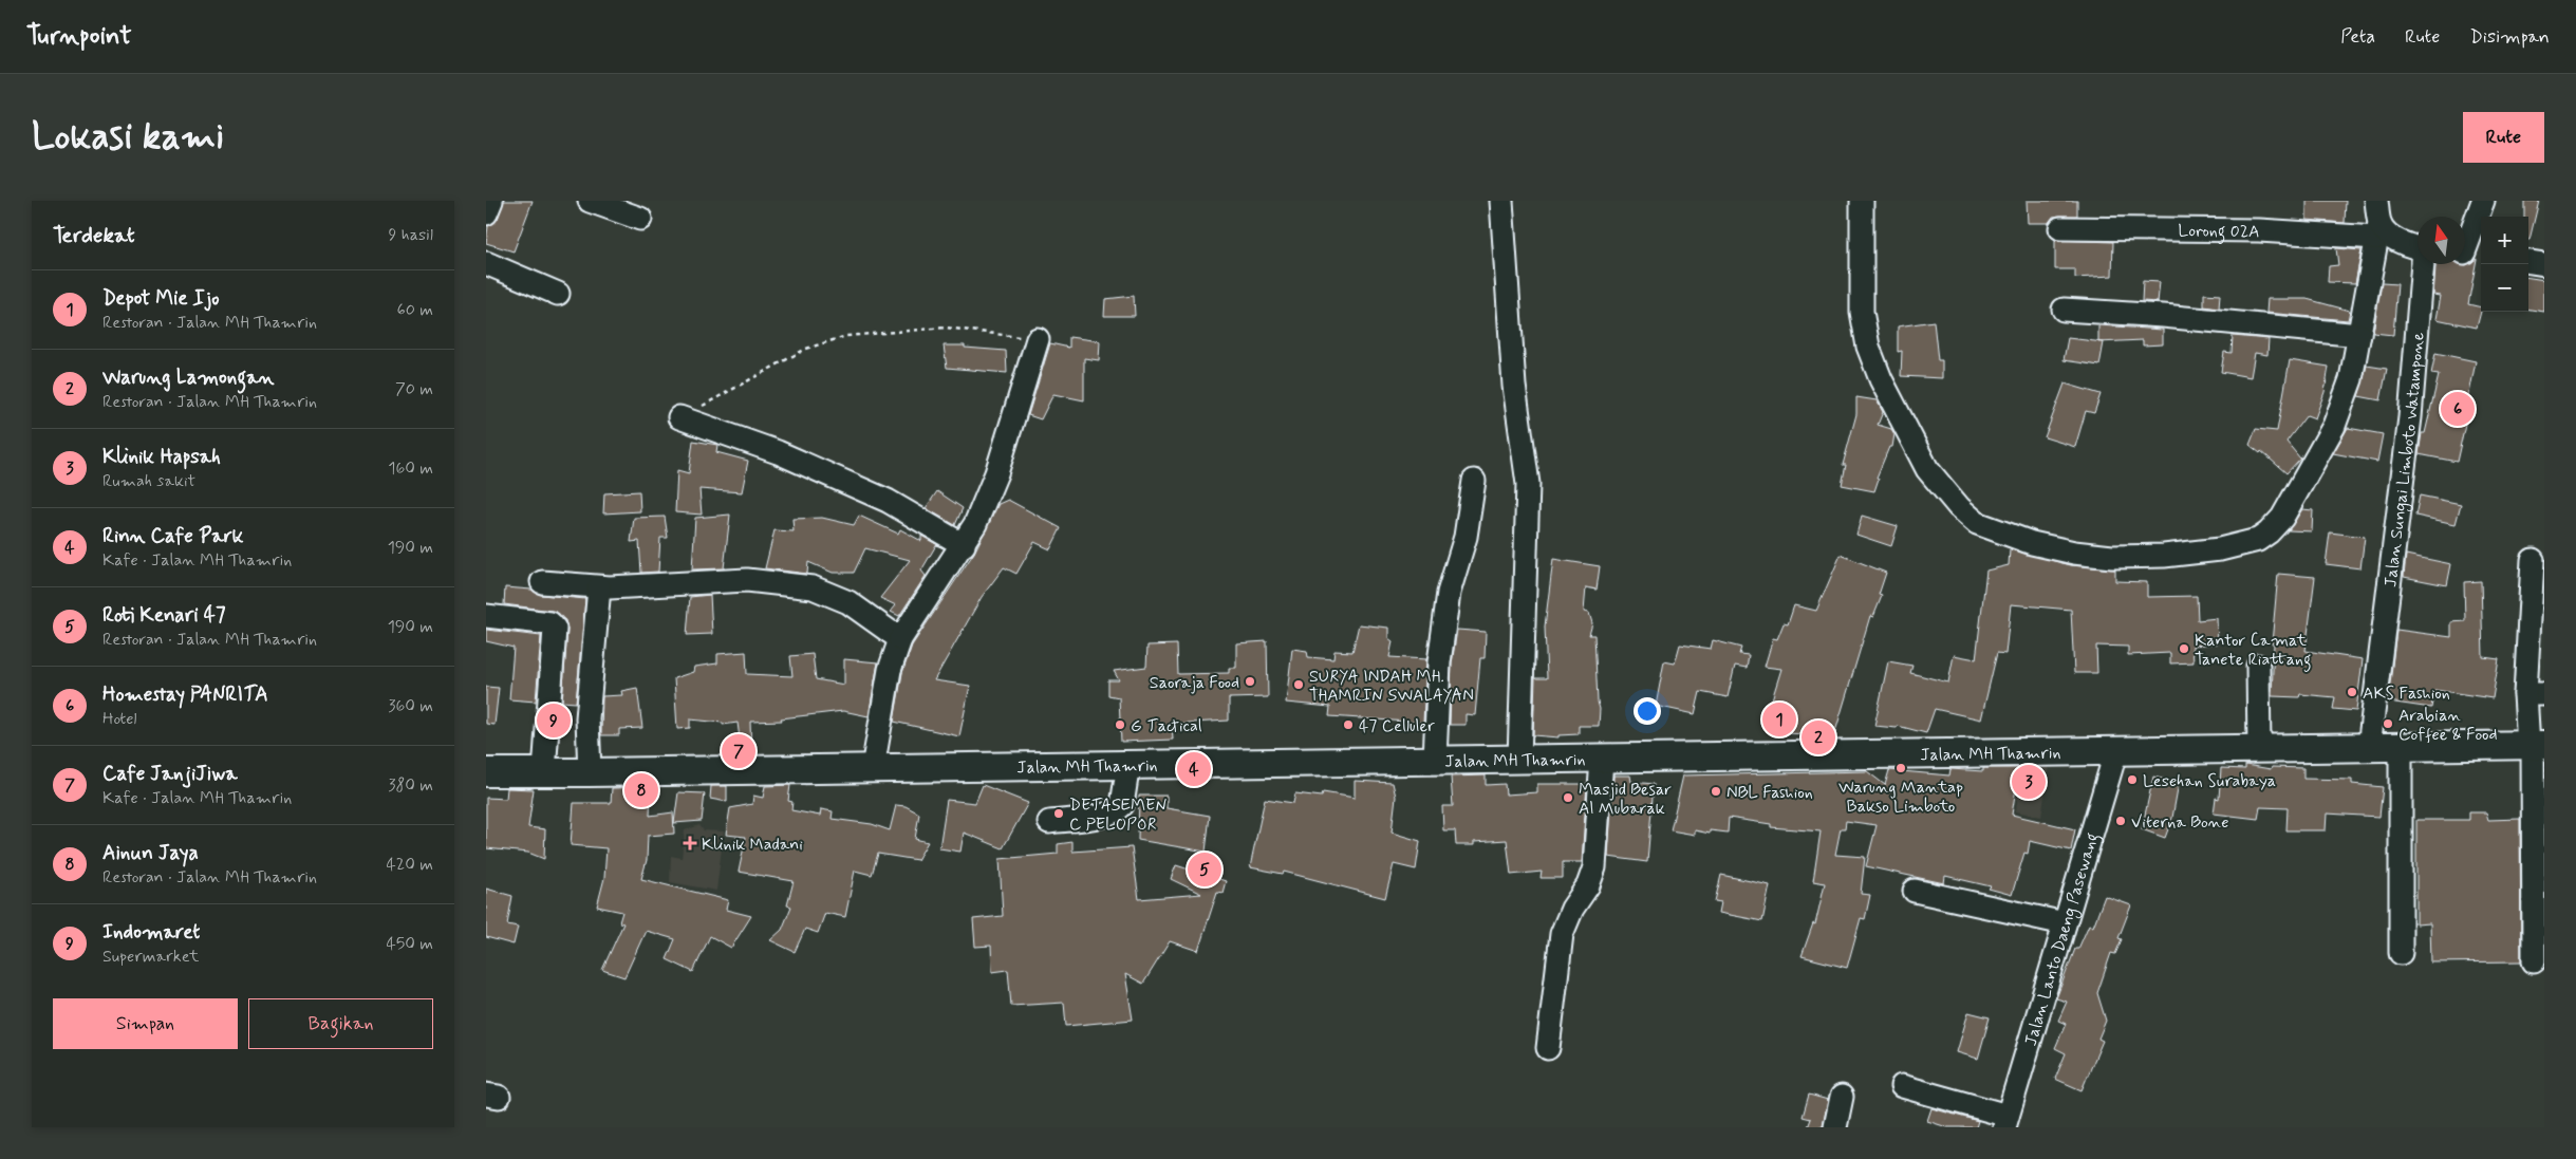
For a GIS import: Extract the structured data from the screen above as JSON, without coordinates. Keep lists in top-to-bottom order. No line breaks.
{"streets":{"main road":["Jalan MH Thamrin"],"street":["Lorong 02A","Jalan Sungai Limboto Watampone","Jalan Lanto Daeng Pasewang"]},"crossings":[["Lorong 02A","Jalan Sungai Limboto Watampone"],["Jalan Sungai Limboto Watampone","Jalan MH Thamrin"],["Jalan MH Thamrin","Jalan Lanto Daeng Pasewang"]],"places":{"other":["Kantor Camat Tanete Riattang","Saoraja Food","SURYA INDAH MH. THAMRIN SWALAYAN","AKS Fashion","Arabian Coffee & Food","G Tactical","47 Celluler","Warung Mantap Bakso Limboto","Lesehan Surabaya","NBL Fashion","Masjid Besar Al Mubarak","DETASEMEN C PELOPOR","Viterna Bone"],"health":["Klinik Madani"]},"north":"top","page":{"header":"Turnpoint","nav":["Peta","Rute","Disimpan"],"buttons":["Rute",["Simpan","Bagikan"]],"title":"Lokasi kami","heading":["Terdekat","9 hasil"],"map_buttons":["+","−"],"list":[{"mark":"1","name":"Depot Mie Ijo","note":"Restoran · Jalan MH Thamrin","value":"60 m"},{"mark":"2","name":"Warung Lamongan","note":"Restoran · Jalan MH Thamrin","value":"70 m"},{"mark":"3","name":"Klinik Hapsah","note":"Rumah sakit","value":"160 m"},{"mark":"4","name":"Rinn Cafe Park","note":"Kafe · Jalan MH Thamrin","value":"190 m"},{"mark":"5","name":"Roti Kenari 47","note":"Restoran · Jalan MH Thamrin","value":"190 m"},{"mark":"6","name":"Homestay PANRITA","note":"Hotel","value":"360 m"},{"mark":"7","name":"Cafe JanjiJiwa","note":"Kafe · Jalan MH Thamrin","value":"380 m"},{"mark":"8","name":"Ainun Jaya","note":"Restoran · Jalan MH Thamrin","value":"420 m"},{"mark":"9","name":"Indomaret","note":"Supermarket","value":"450 m"}],"pins":["6","1","9","2","7","4","3","8","5"]}}
